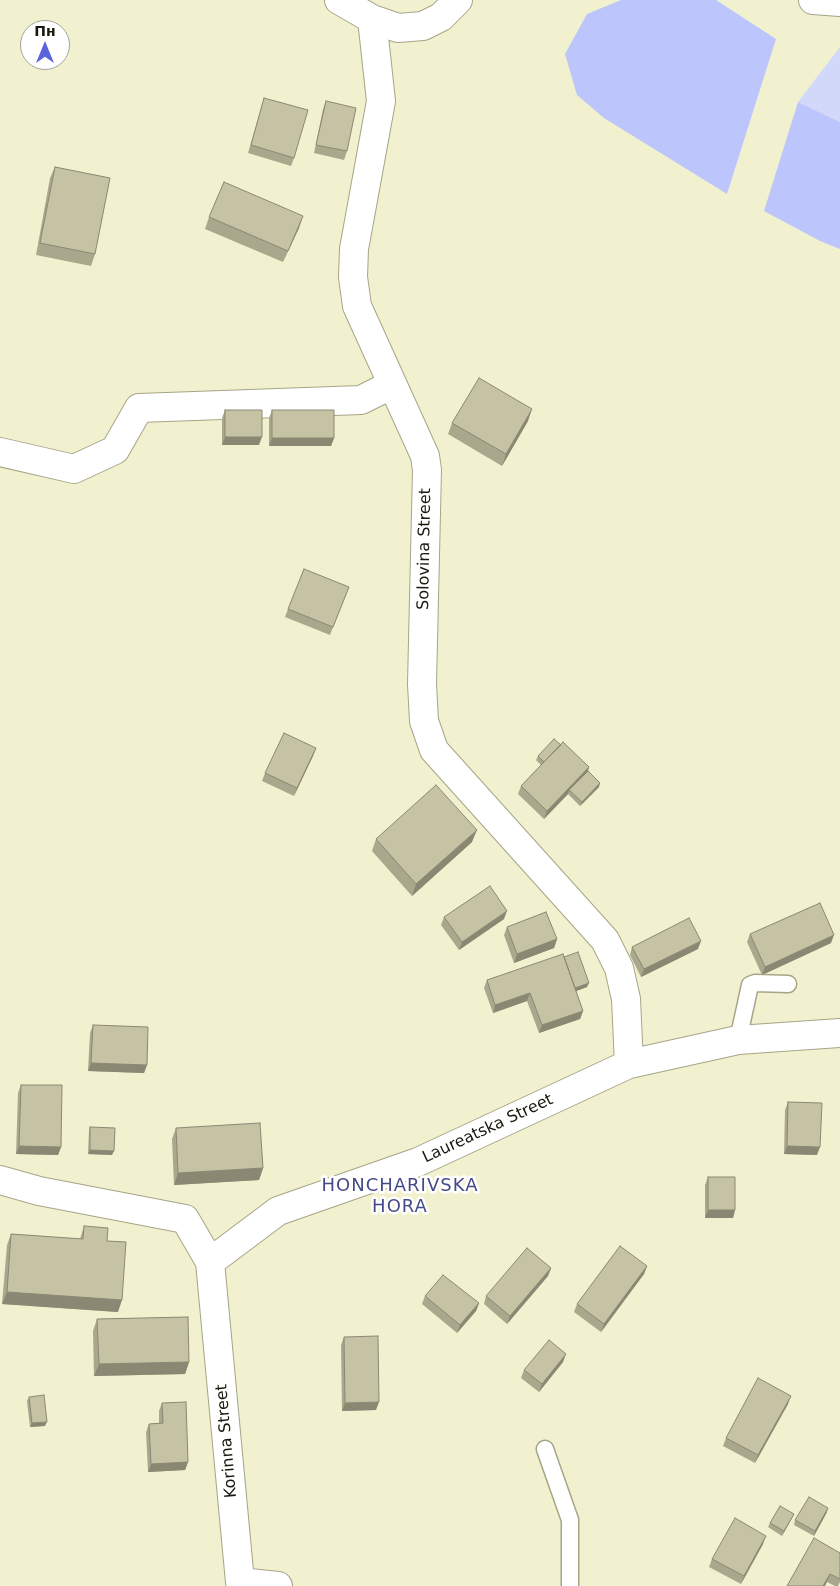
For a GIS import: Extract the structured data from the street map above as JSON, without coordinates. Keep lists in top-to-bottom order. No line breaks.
{"streets":{"street":["Solovina Street","Laureatska Street","Korinna Street"]},"crossings":[["Solovina Street","Laureatska Street"],["Laureatska Street","Korinna Street"]],"districts":["HONCHARIVSKA HORA"],"north":"top"}
